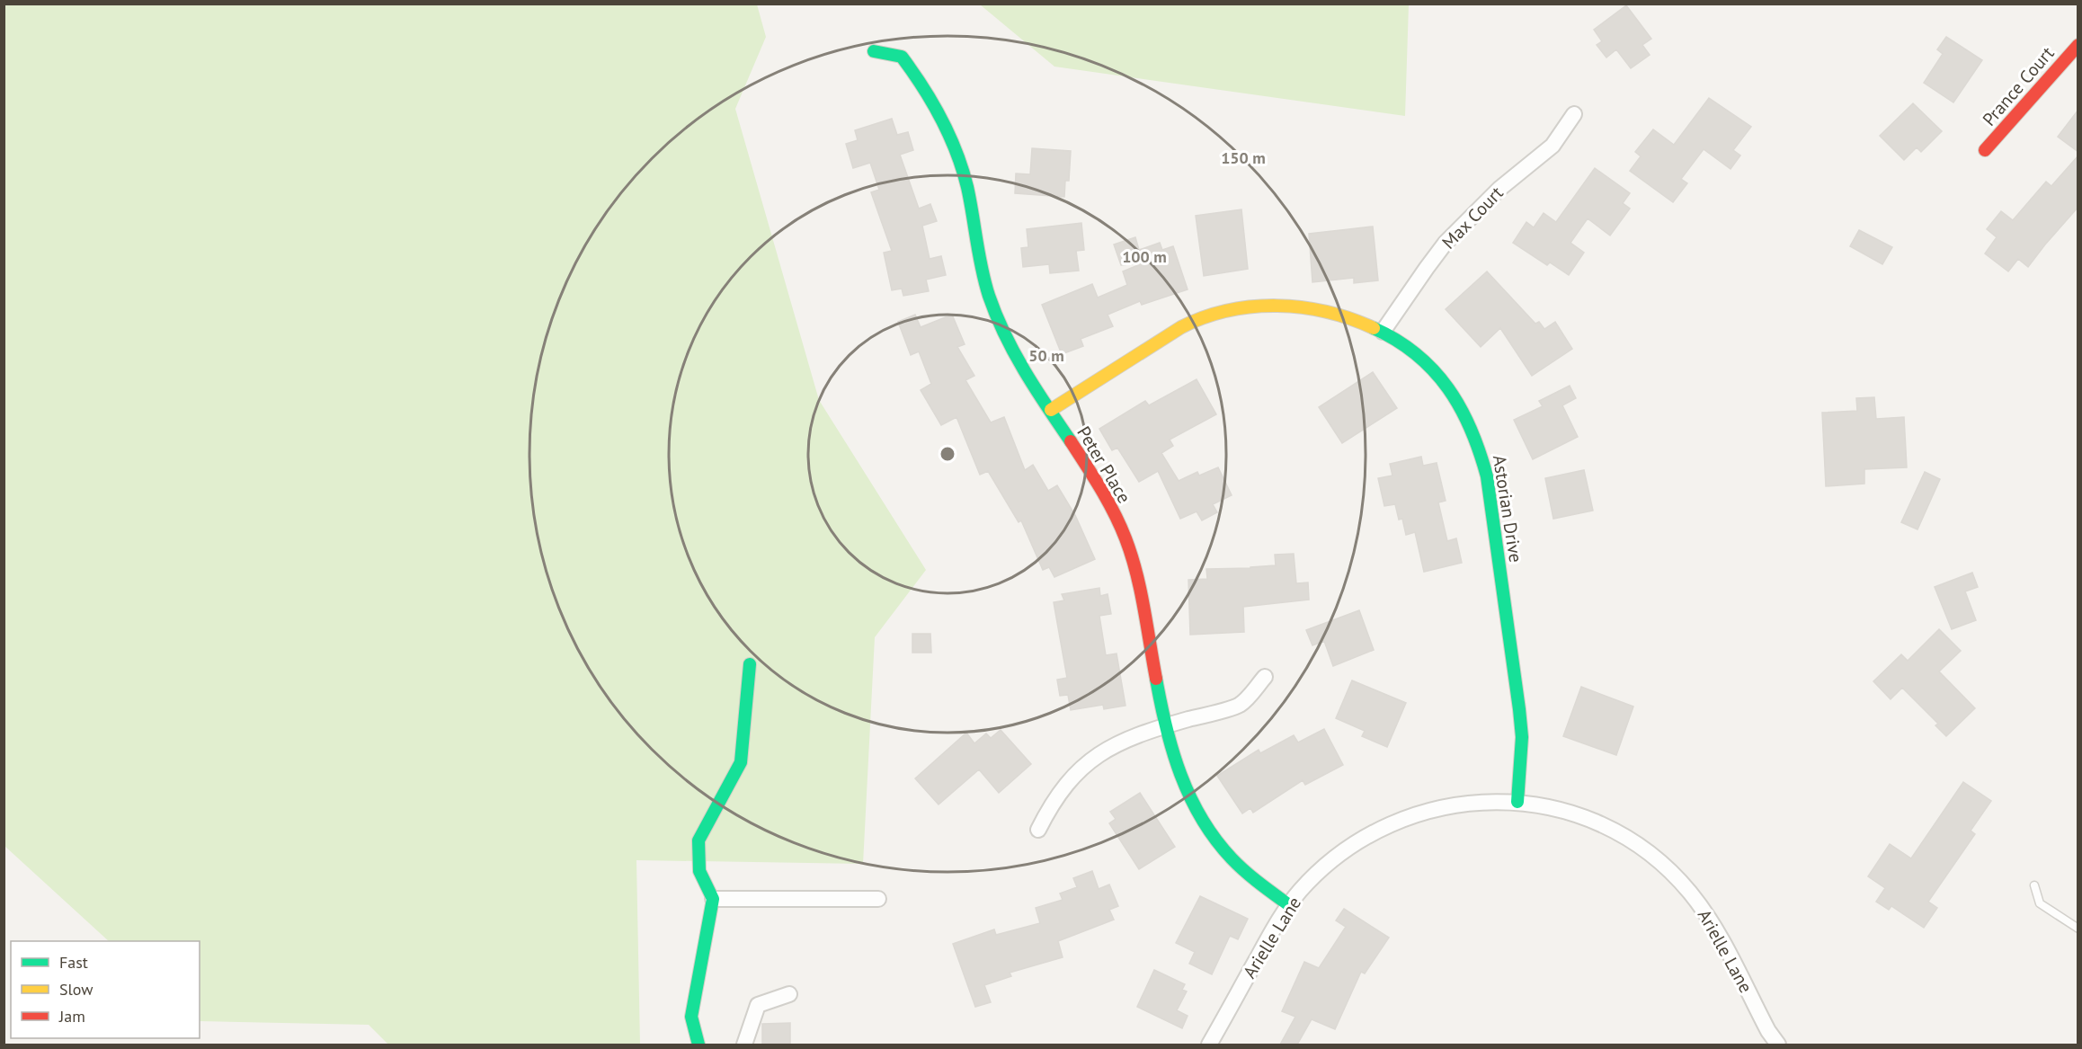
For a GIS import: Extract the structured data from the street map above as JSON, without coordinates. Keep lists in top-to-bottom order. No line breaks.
{"streets":{"street":["Prance Court","Max Court","Peter Place","Astorian Drive","Arielle Lane"]},"crossings":[["Max Court","Astorian Drive"],["Peter Place","Astorian Drive"],["Peter Place","Arielle Lane"],["Astorian Drive","Arielle Lane"]],"legend":["Fast","Slow","Jam"],"rings":["150 m","100 m","50 m"]}
